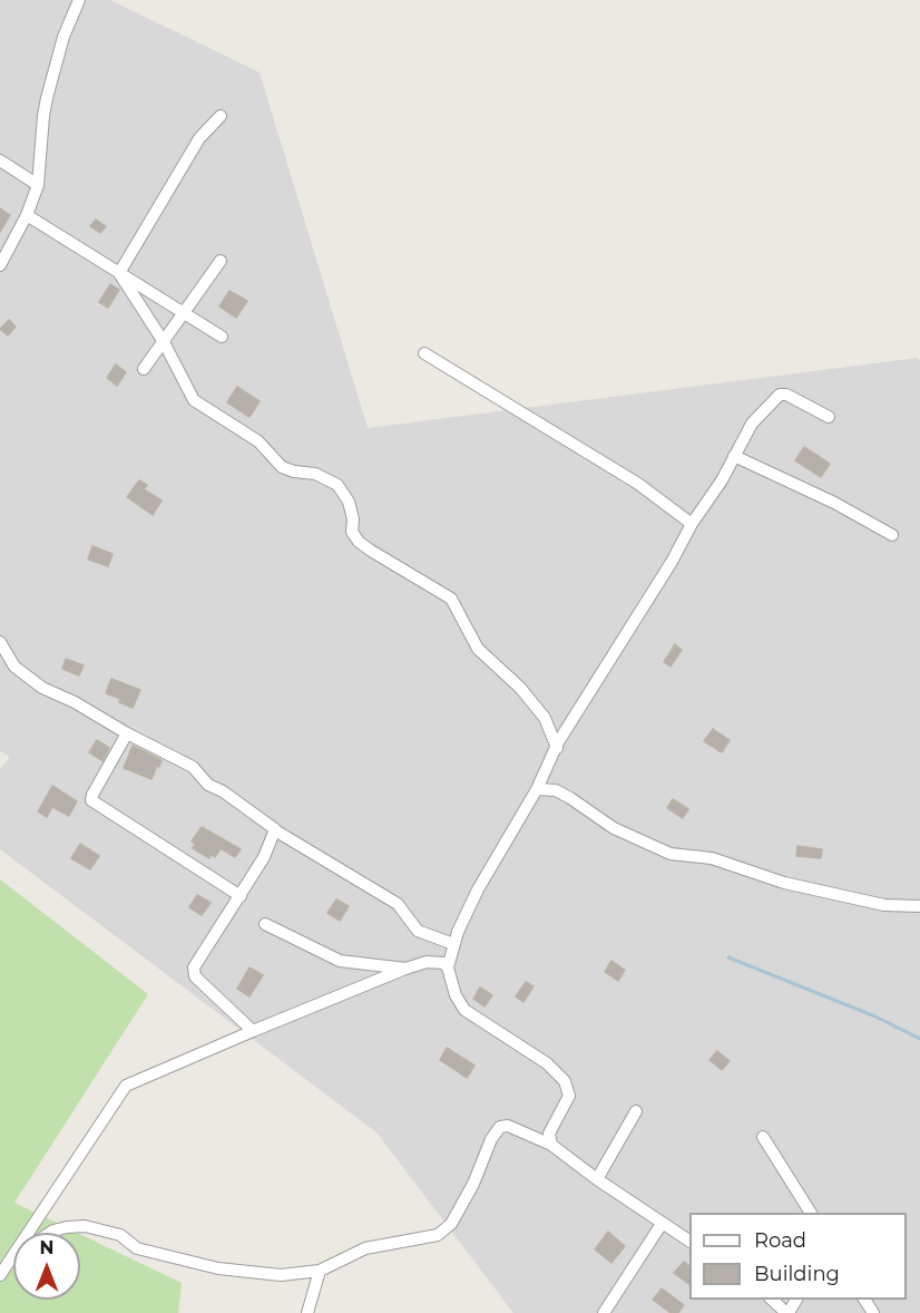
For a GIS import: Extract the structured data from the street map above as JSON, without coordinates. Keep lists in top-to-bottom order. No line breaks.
{"legend":["Road","Building"],"north":"top"}
